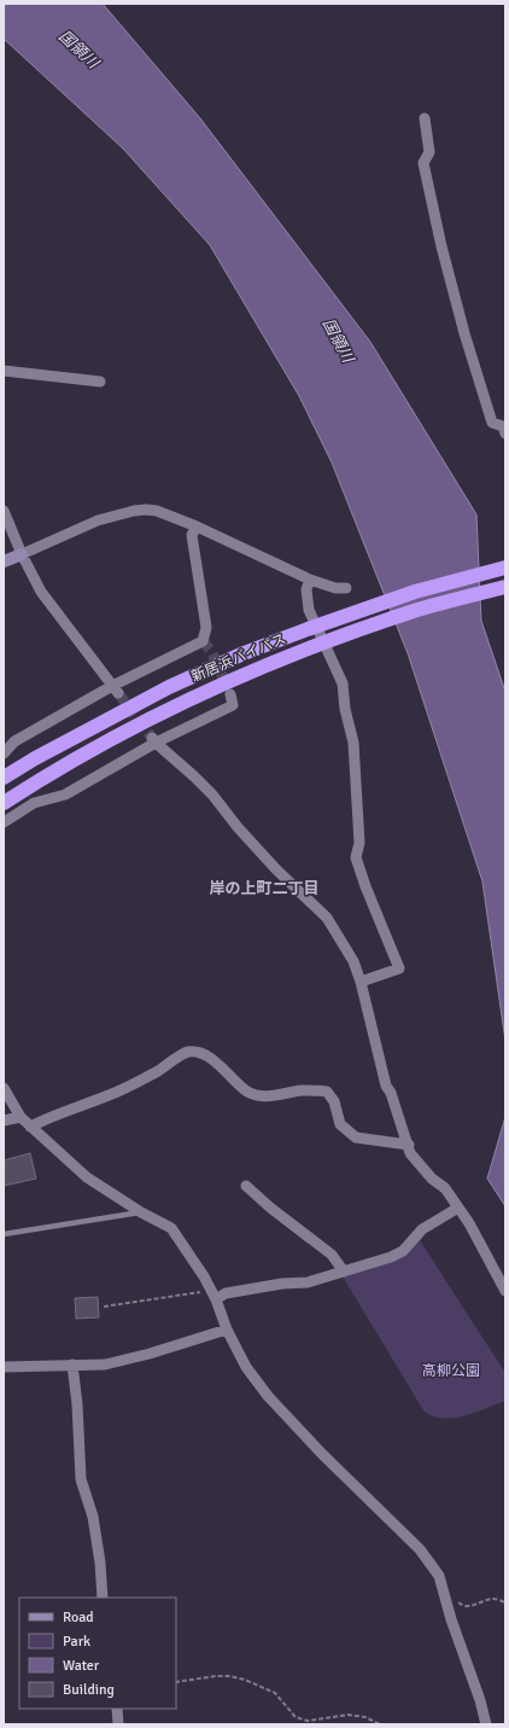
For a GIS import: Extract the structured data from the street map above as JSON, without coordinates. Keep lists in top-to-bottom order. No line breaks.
{"streets":{"highway":["新居浜バイパス"]},"districts":["岸の上町二丁目"],"water":["国領川"],"parks":["高柳公園"],"legend":["Road","Park","Water","Building"]}
